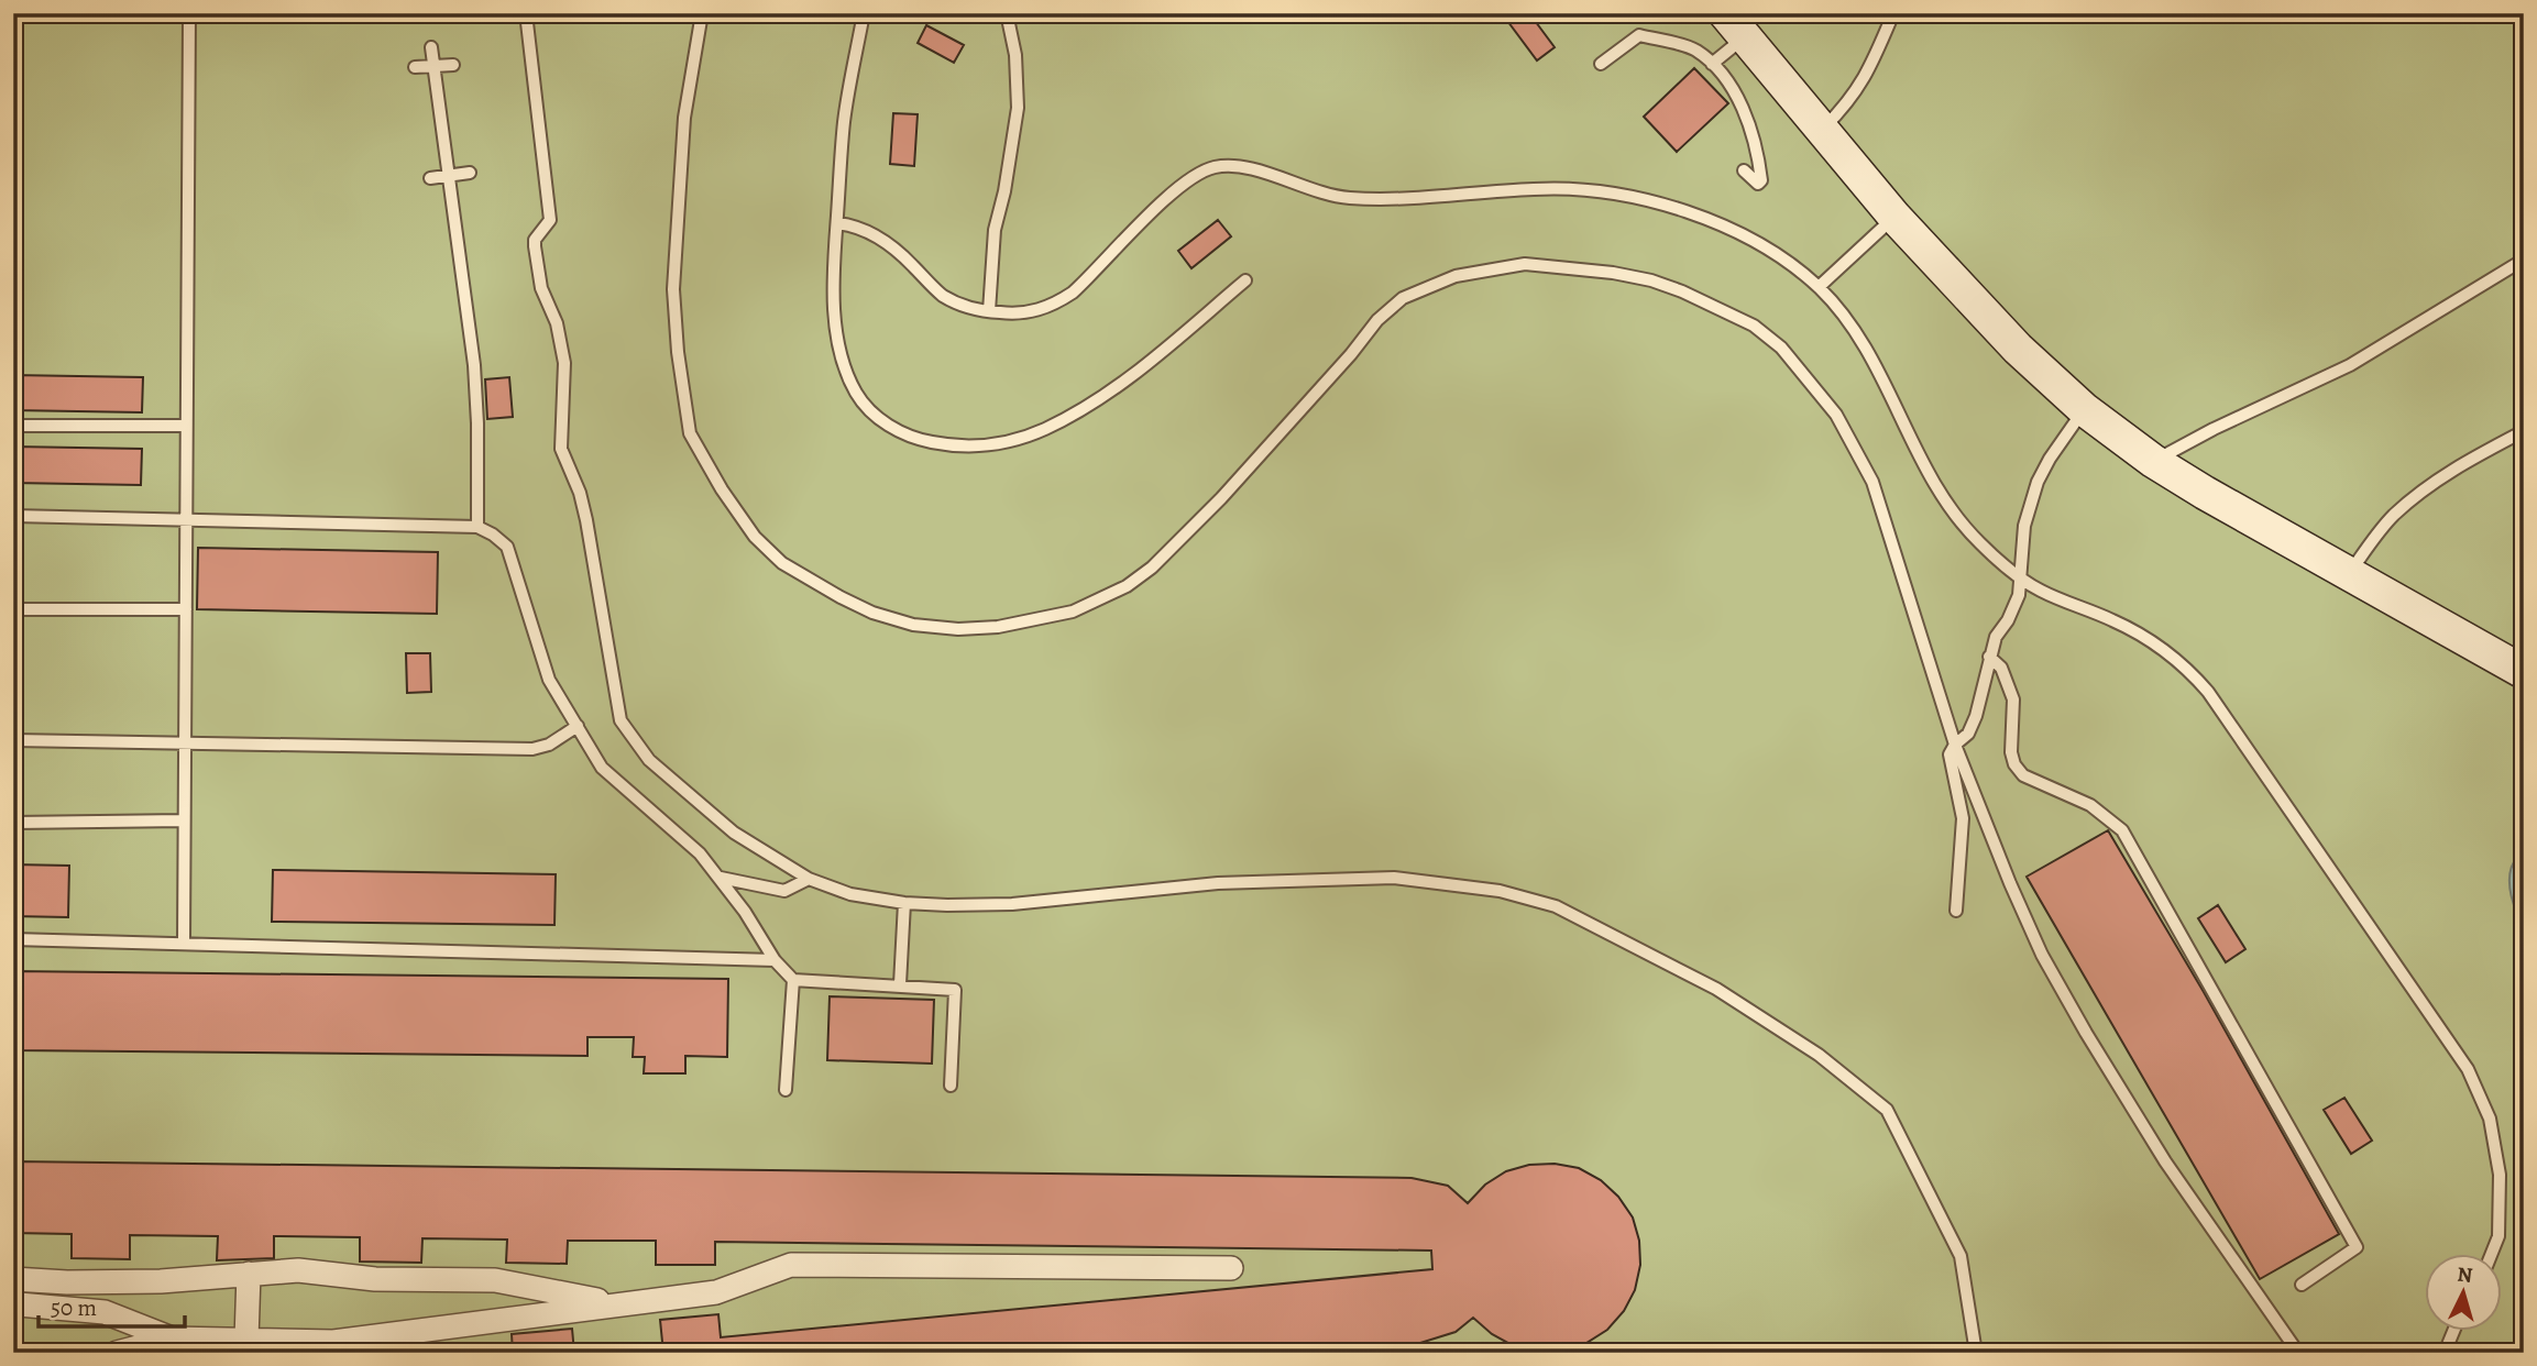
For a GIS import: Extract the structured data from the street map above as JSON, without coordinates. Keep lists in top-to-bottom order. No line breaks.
{"scale_bar":"50 m","north":"top"}
